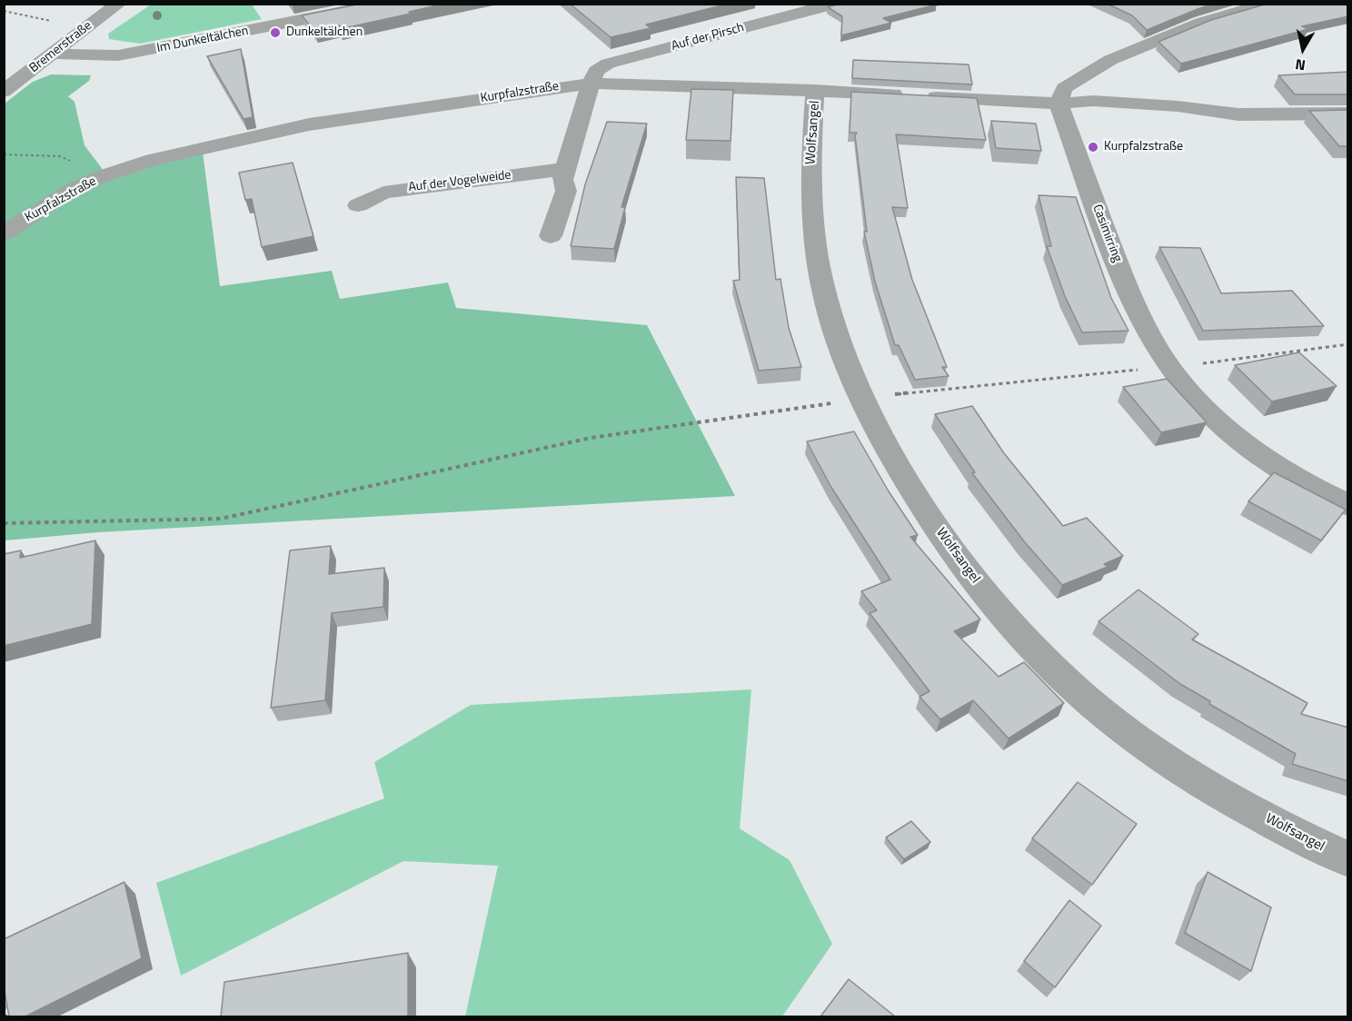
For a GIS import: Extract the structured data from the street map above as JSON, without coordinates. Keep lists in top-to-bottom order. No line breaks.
{"streets":{"street":["Auf der Pirsch","Im Dunkeltälchen","Bremerstraße","Kurpfalzstraße","Wolfsangel","Auf der Vogelweide","Casimirring"]},"crossings":[["Auf der Pirsch","Kurpfalzstraße"],["Im Dunkeltälchen","Bremerstraße"],["Kurpfalzstraße","Wolfsangel"],["Kurpfalzstraße","Casimirring"]],"places":["Dunkeltälchen","Kurpfalzstraße"],"north":"bottom"}
